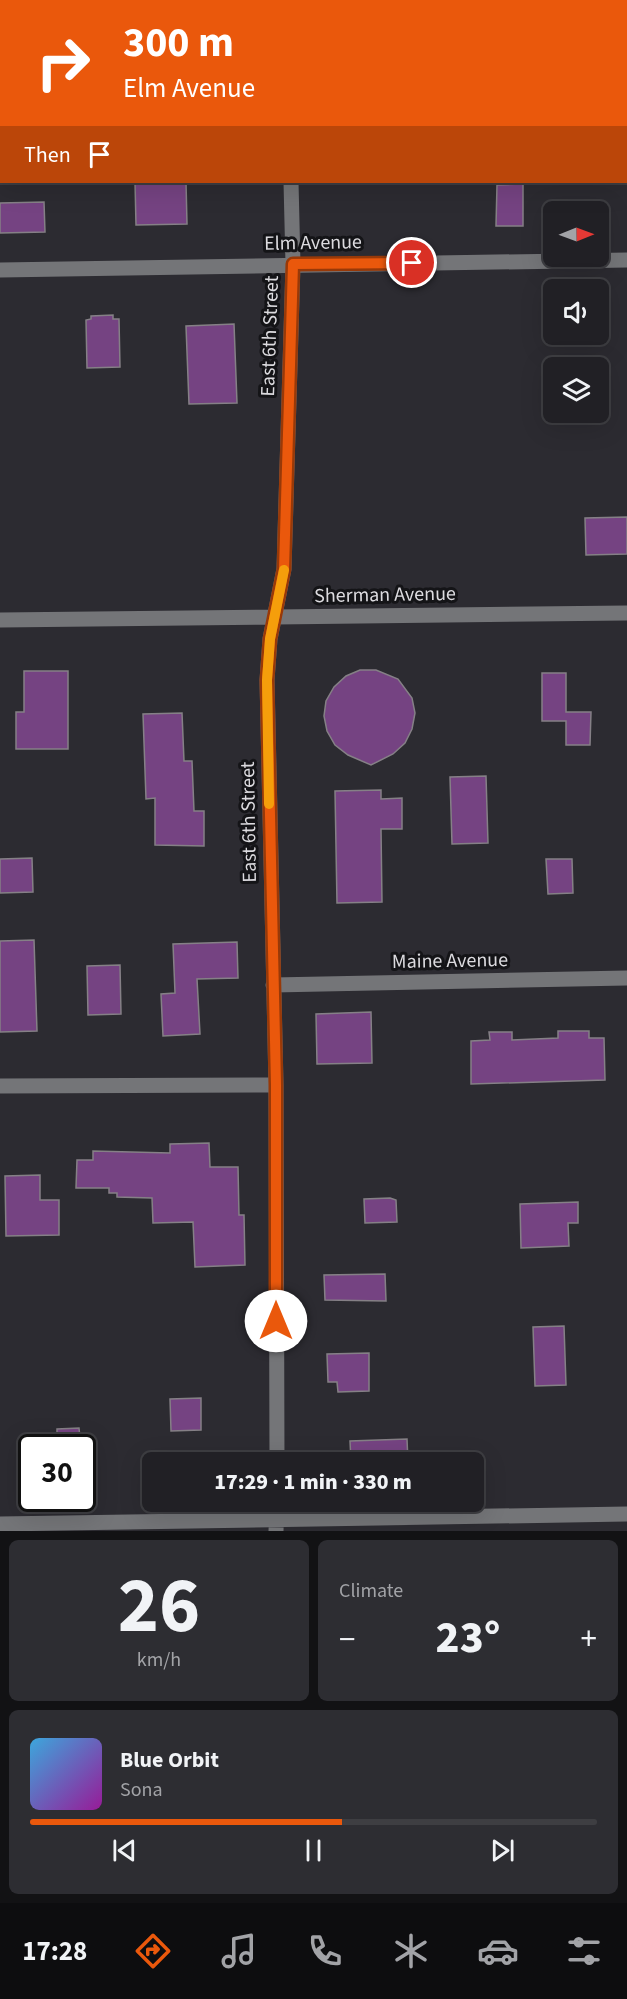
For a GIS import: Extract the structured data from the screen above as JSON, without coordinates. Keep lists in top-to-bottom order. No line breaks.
{"streets":{"street":["Elm Avenue","East 6th Street","Sherman Avenue","Maine Avenue"]},"crossings":[["Elm Avenue","East 6th Street"],["East 6th Street","Sherman Avenue"],["East 6th Street","Maine Avenue"]],"north":"right","page":{"turn":["300 m","Elm Avenue"],"then":"Then","limit":"30","trip":"17:29 · 1 min · 330 m","tile":[["26","km/h"],"Climate"],"heat":["−","23°","+"],"song":["Blue Orbit","Sona"],"tabs":"17:28"}}
